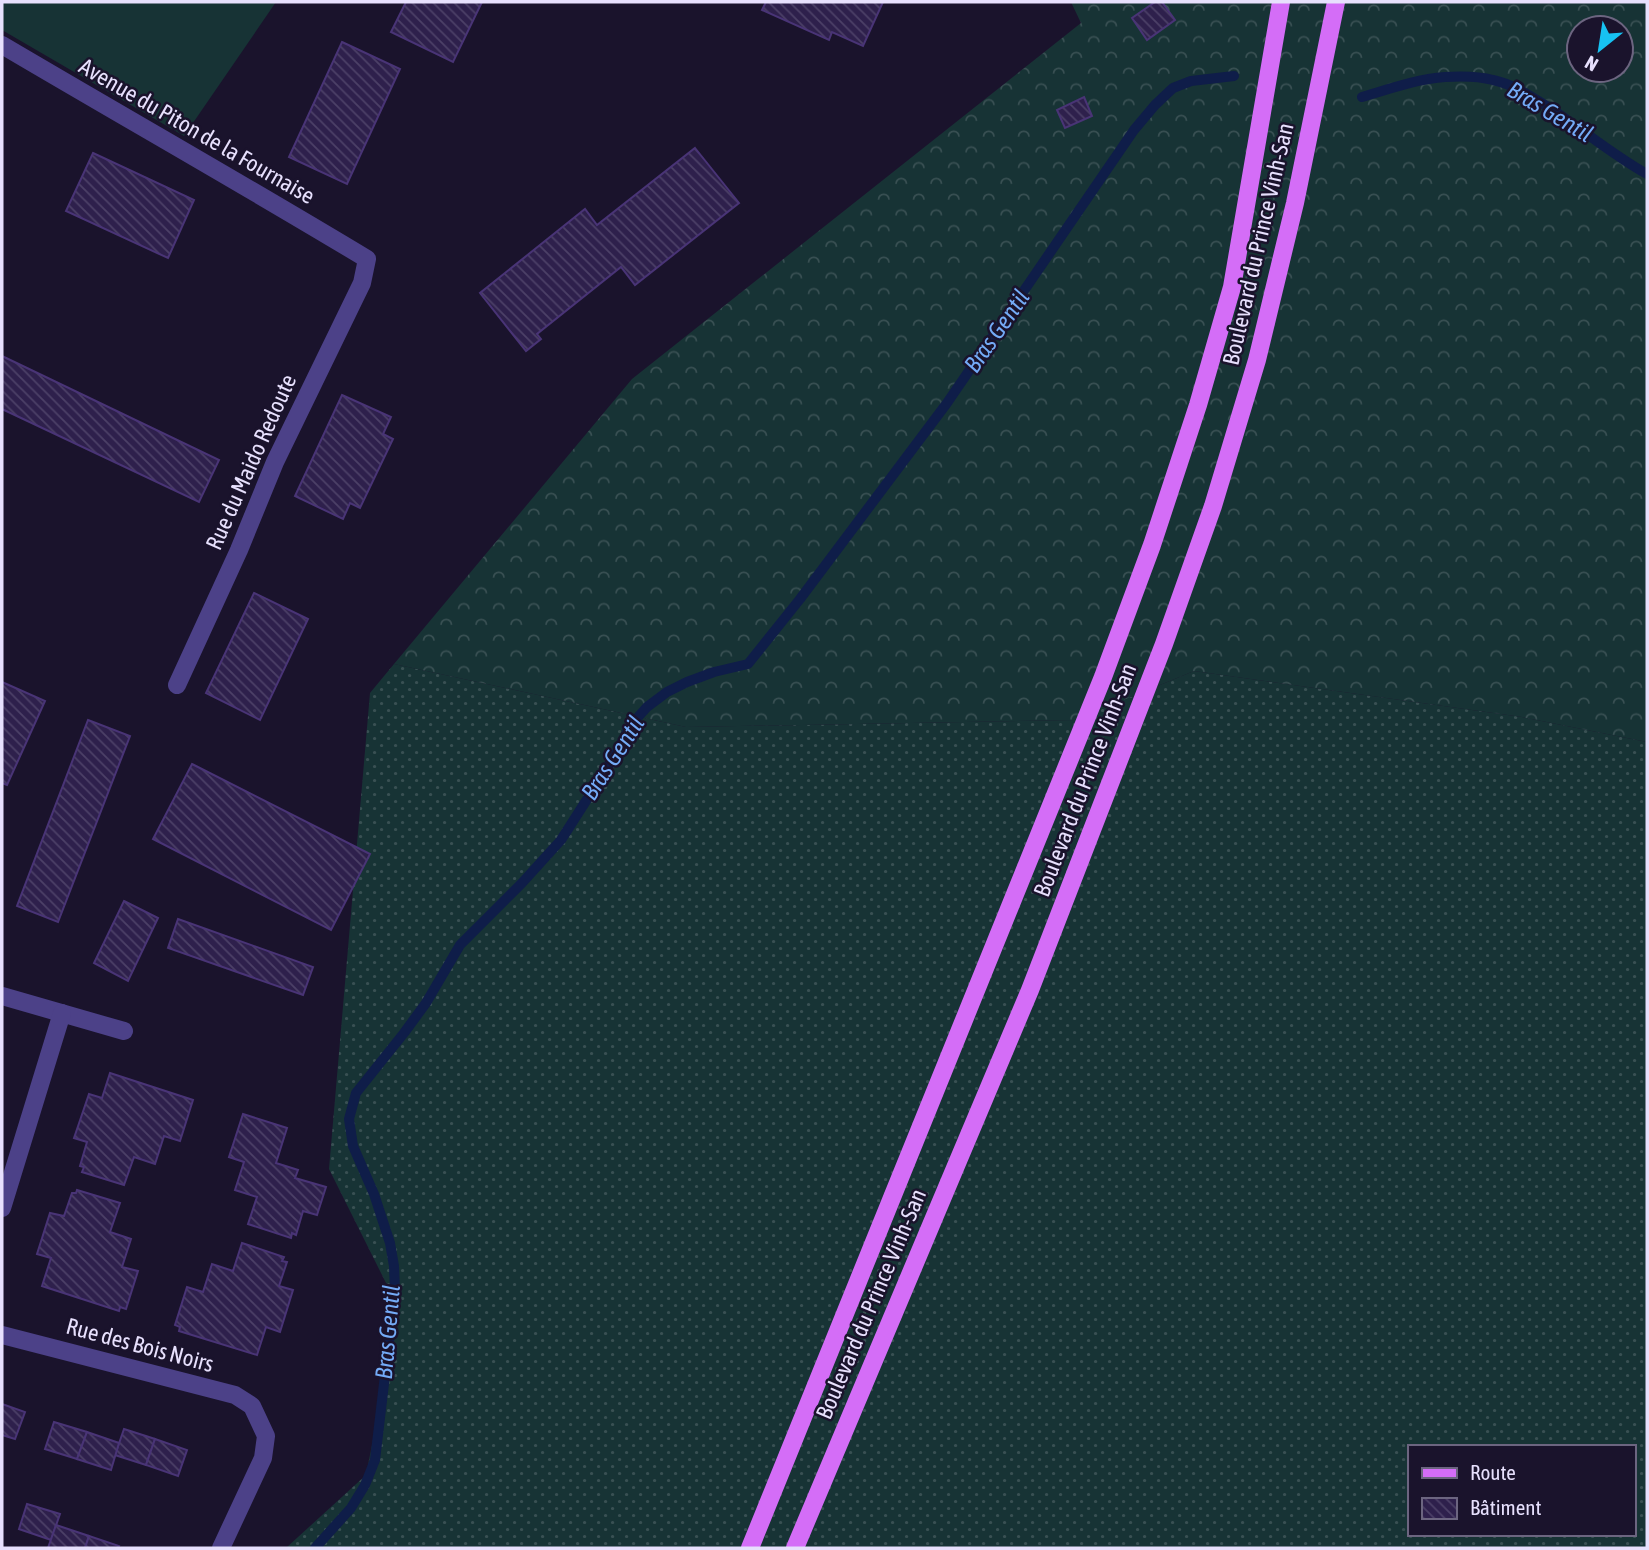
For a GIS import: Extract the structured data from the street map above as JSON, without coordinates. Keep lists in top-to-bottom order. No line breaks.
{"streets":{"main road":["Boulevard du Prince Vinh-San"],"street":["Avenue du Piton de la Fournaise","Rue du Maido Redoute","Rue des Bois Noirs"]},"crossings":[["Avenue du Piton de la Fournaise","Rue du Maido Redoute"]],"water":["Bras Gentil"],"legend":["Route","Bâtiment"],"north":"bottom left"}
